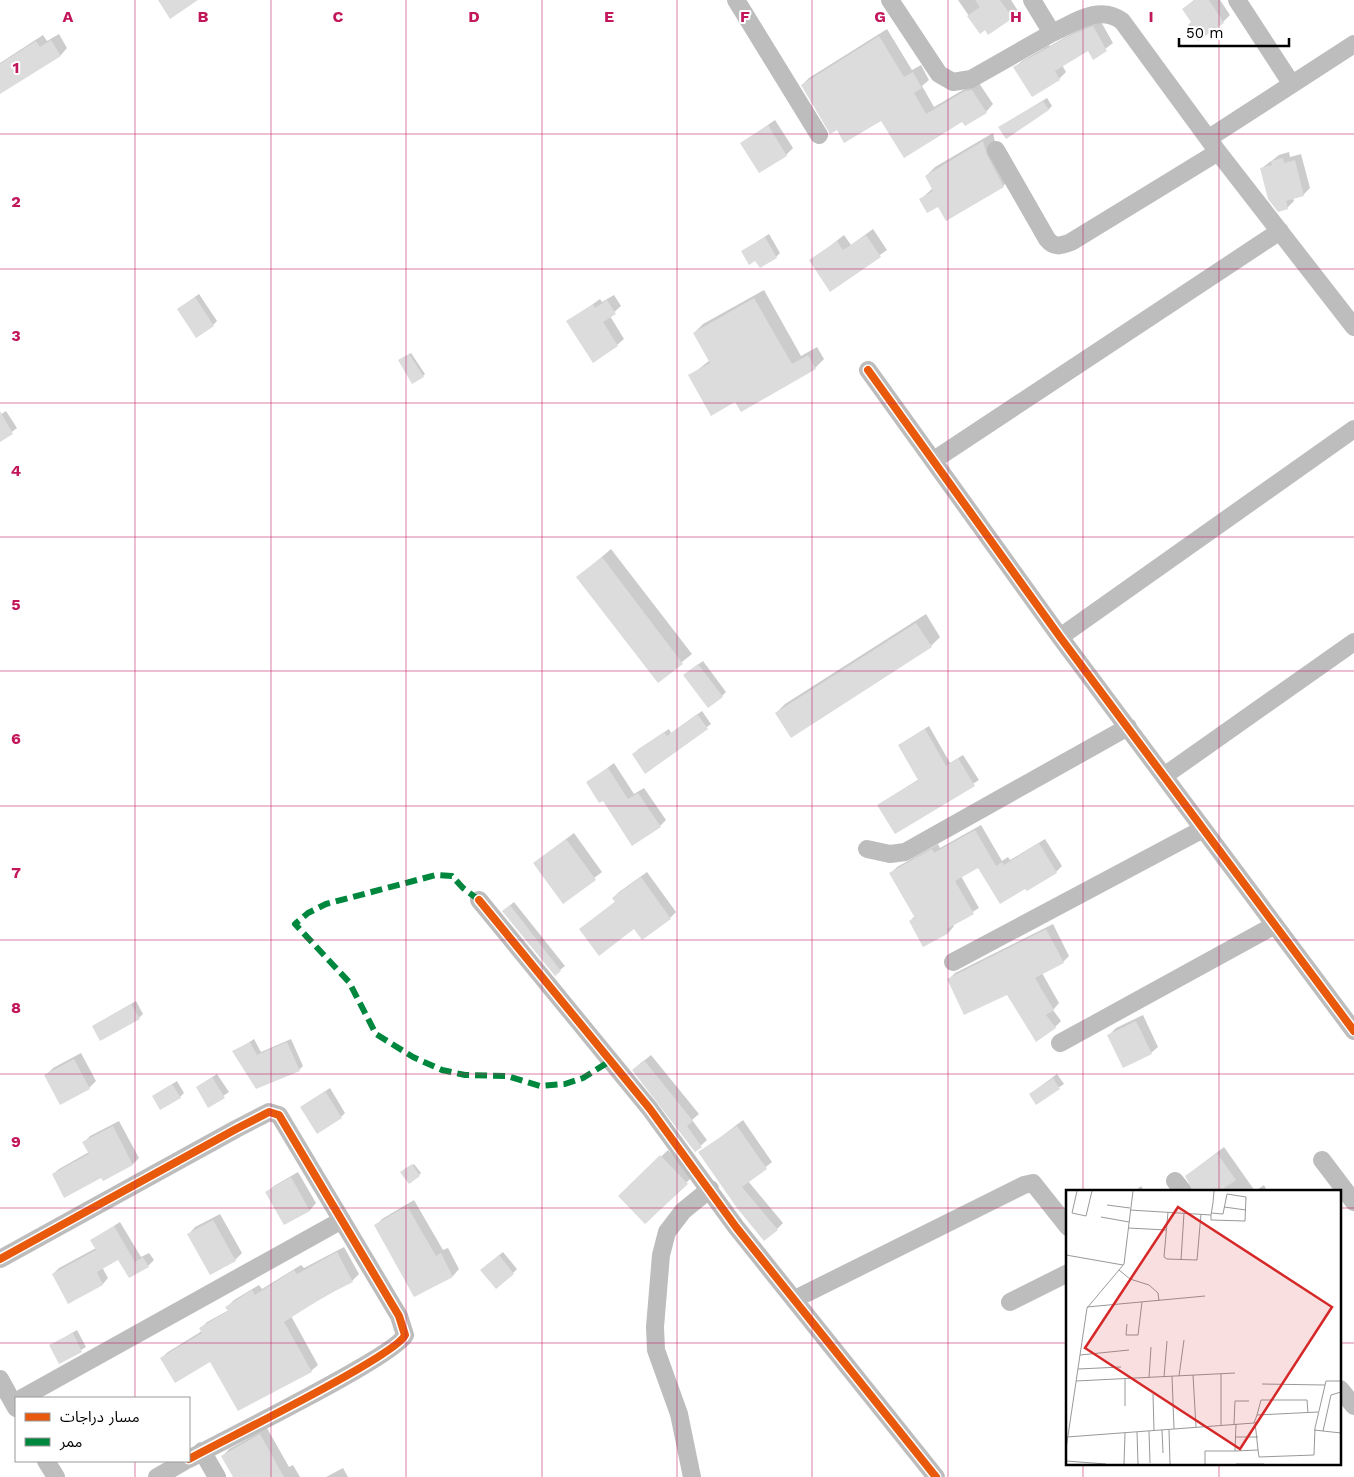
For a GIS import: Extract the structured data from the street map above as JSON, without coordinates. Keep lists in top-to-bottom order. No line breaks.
{"legend":["مسار دراجات","ممر"],"scale_bar":"50 m","grid":{"columns":["A","B","C","D","E","F","G","H","I"],"rows":["1","2","3","4","5","6","7","8","9"]}}
